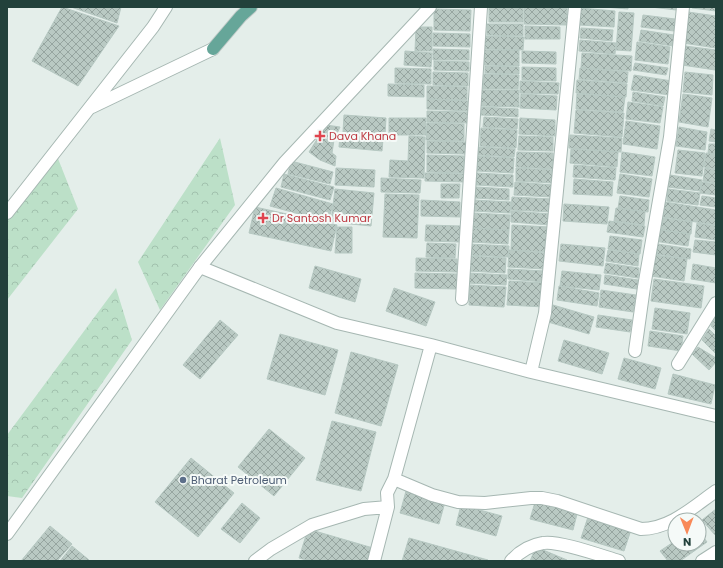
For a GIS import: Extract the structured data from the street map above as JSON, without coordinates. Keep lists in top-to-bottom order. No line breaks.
{"places":{"health":["Dava Khana","Dr Santosh Kumar"],"other":["Bharat Petroleum"]},"north":"bottom"}
